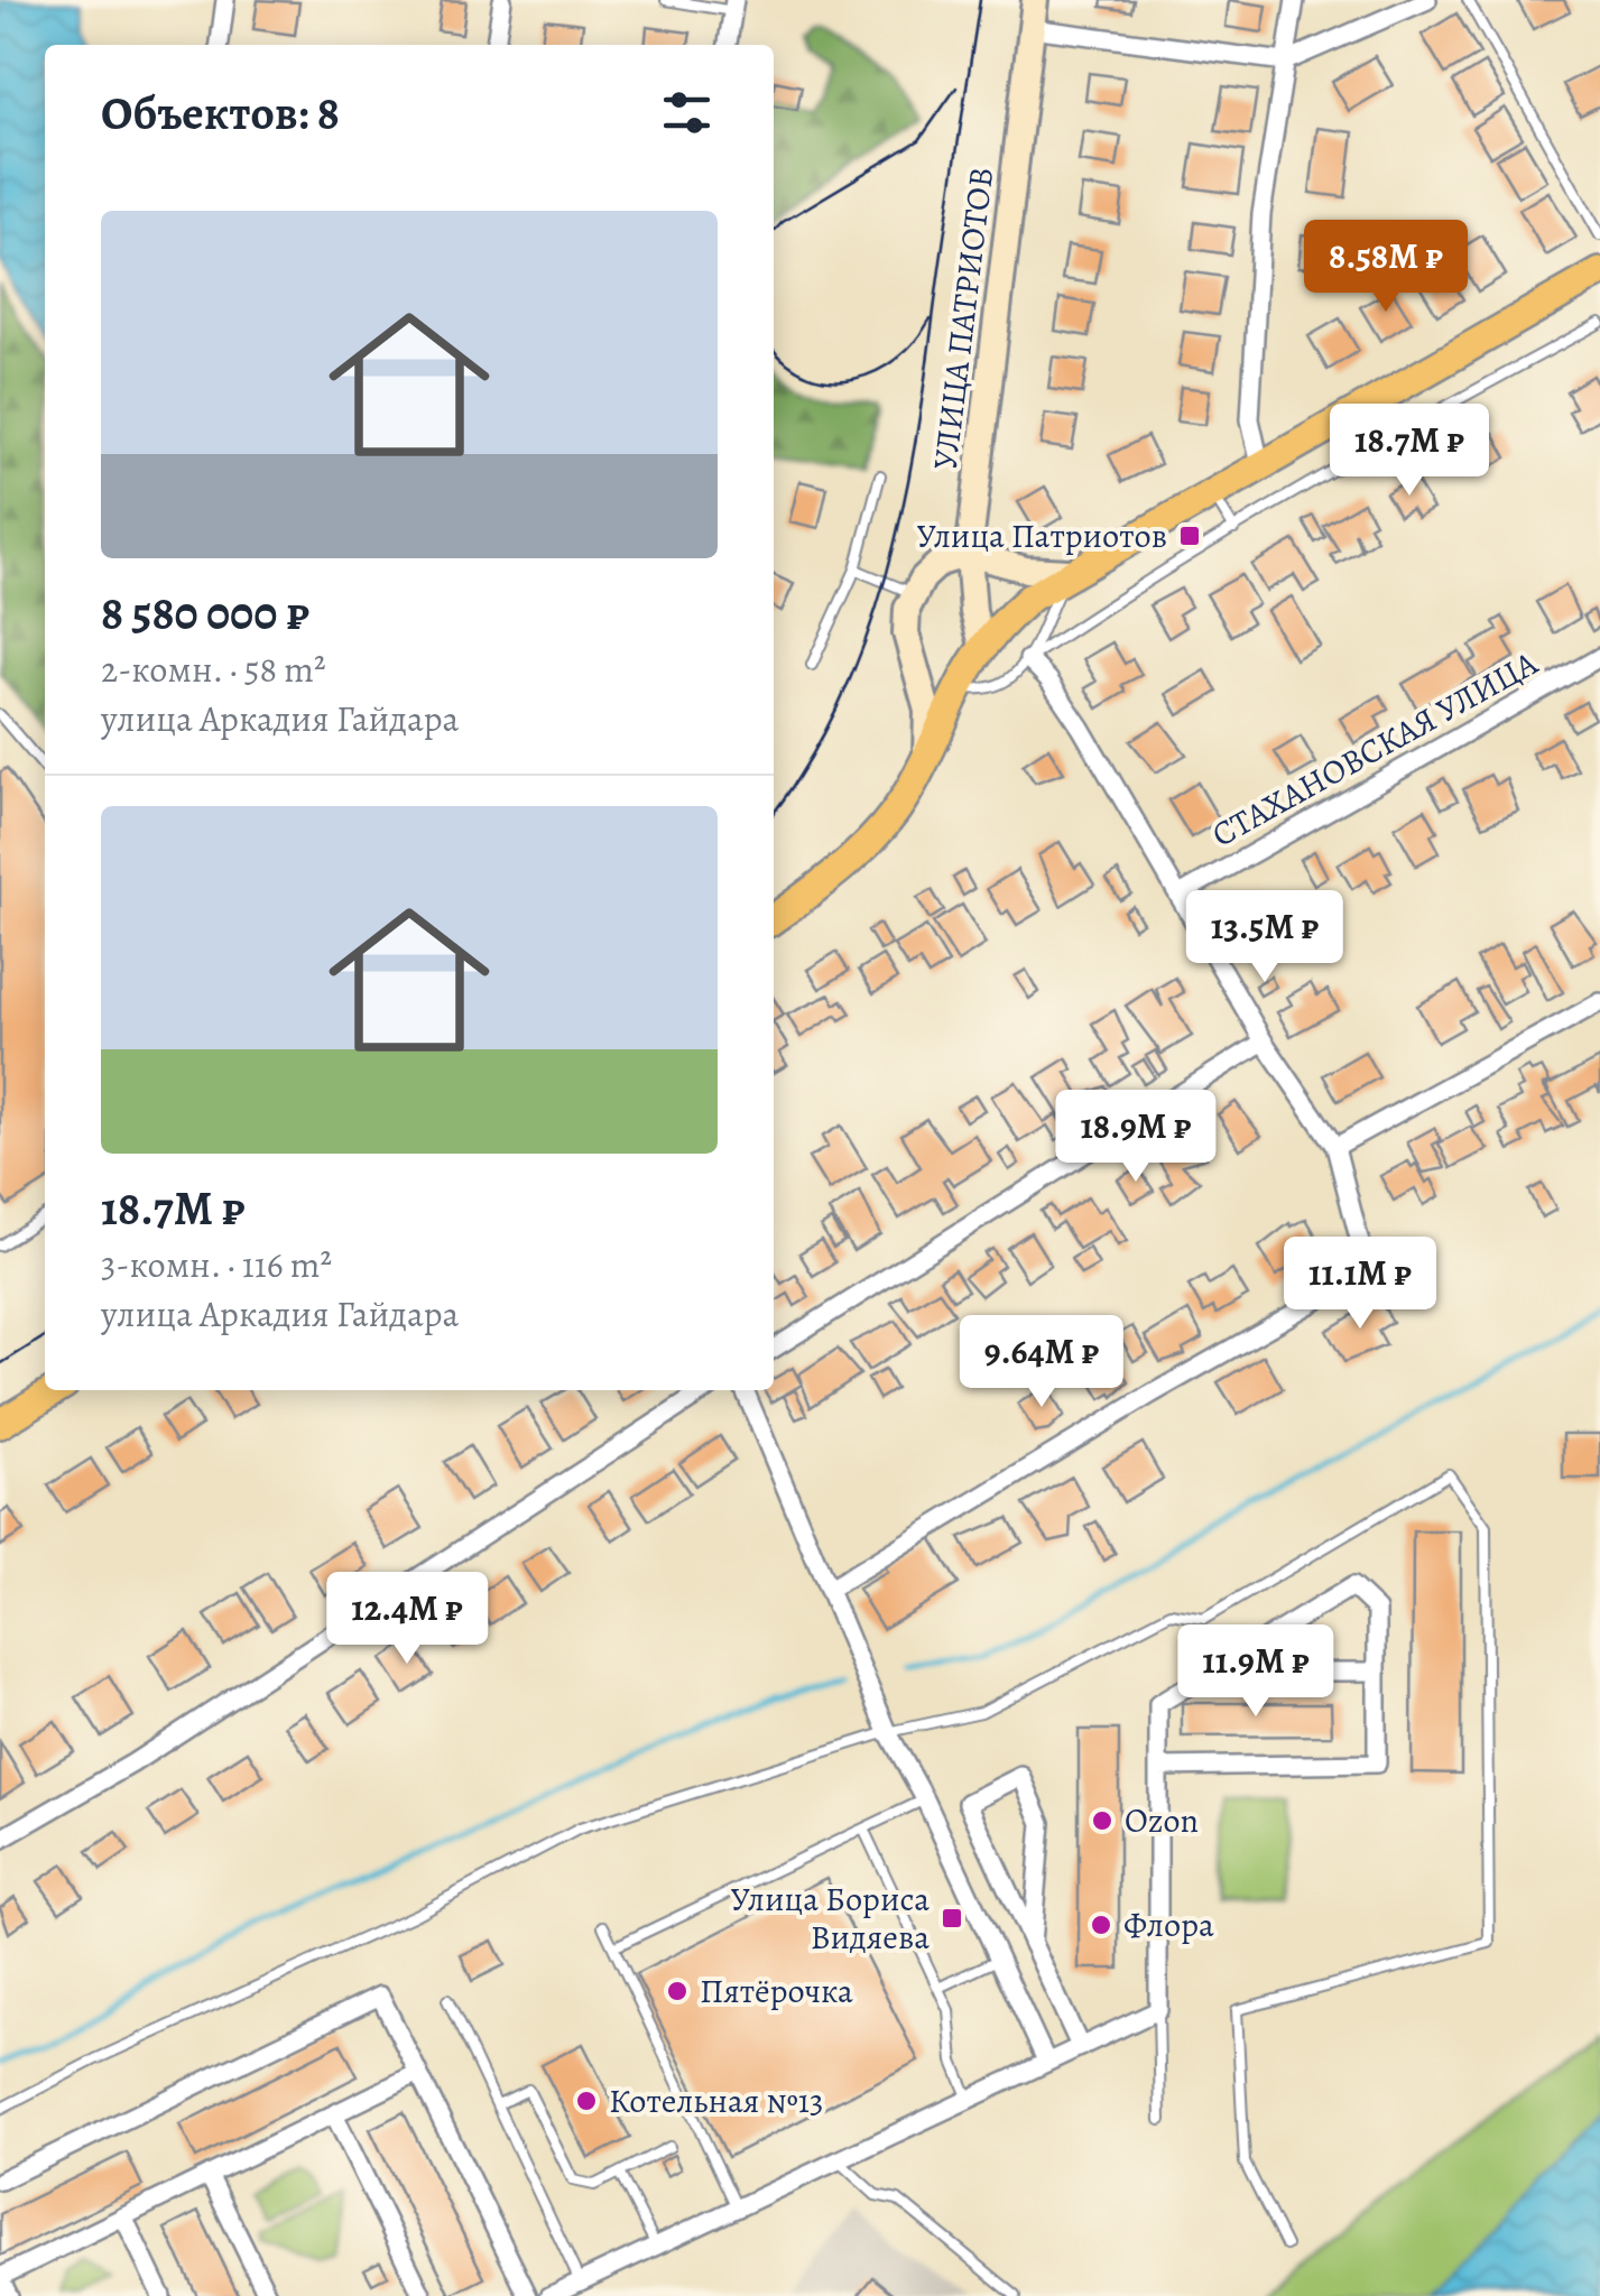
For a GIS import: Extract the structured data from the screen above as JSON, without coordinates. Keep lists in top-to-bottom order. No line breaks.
{"streets":{"main road":["УЛИЦА ПАТРИОТОВ"],"street":["СТАХАНОВСКАЯ УЛИЦА"]},"places":{"transit":["Улица Патриотов","Улица Бориса Видяева"],"other":["Ozon","Флора","Пятёрочка","Котельная №13"]},"page":{"heading":"Объектов: 8","list":[{"name":"8 580 000 ₽","note":"2-комн. · 58 m² · улица Аркадия Гайдара"},{"name":"18.7M ₽","note":"3-комн. · 116 m² · улица Аркадия Гайдара"}],"price":["8.58M ₽","18.7M ₽","13.5M ₽","18.9M ₽","11.1M ₽","9.64M ₽","12.4M ₽","11.9M ₽"]}}
